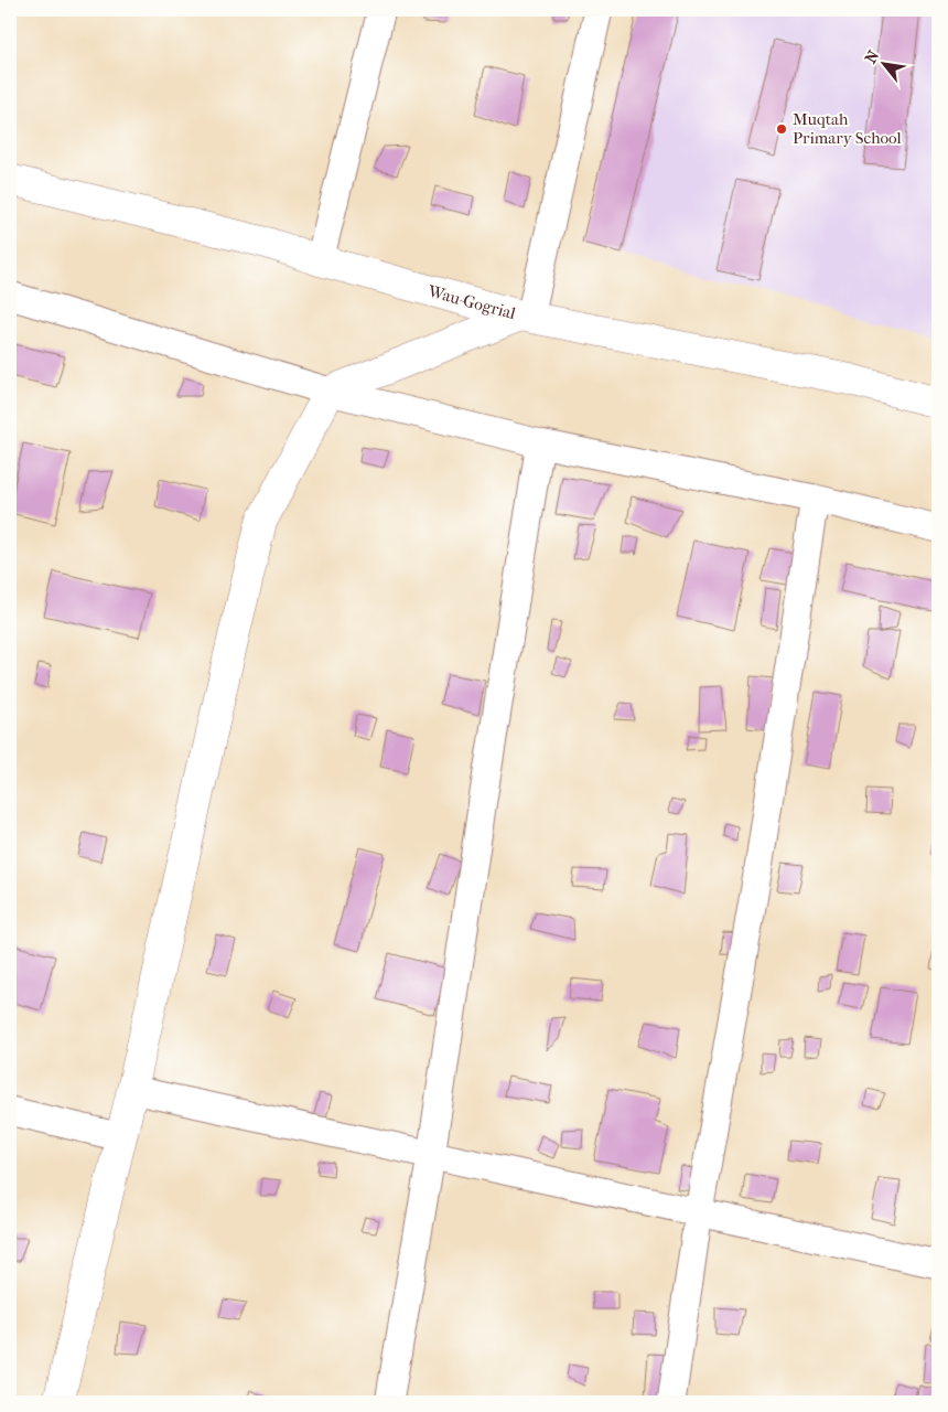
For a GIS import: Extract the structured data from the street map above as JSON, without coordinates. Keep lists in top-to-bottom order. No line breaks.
{"streets":{"street":["Wau-Gogrial"]},"places":["Muqtah Primary School"],"north":"top left"}
